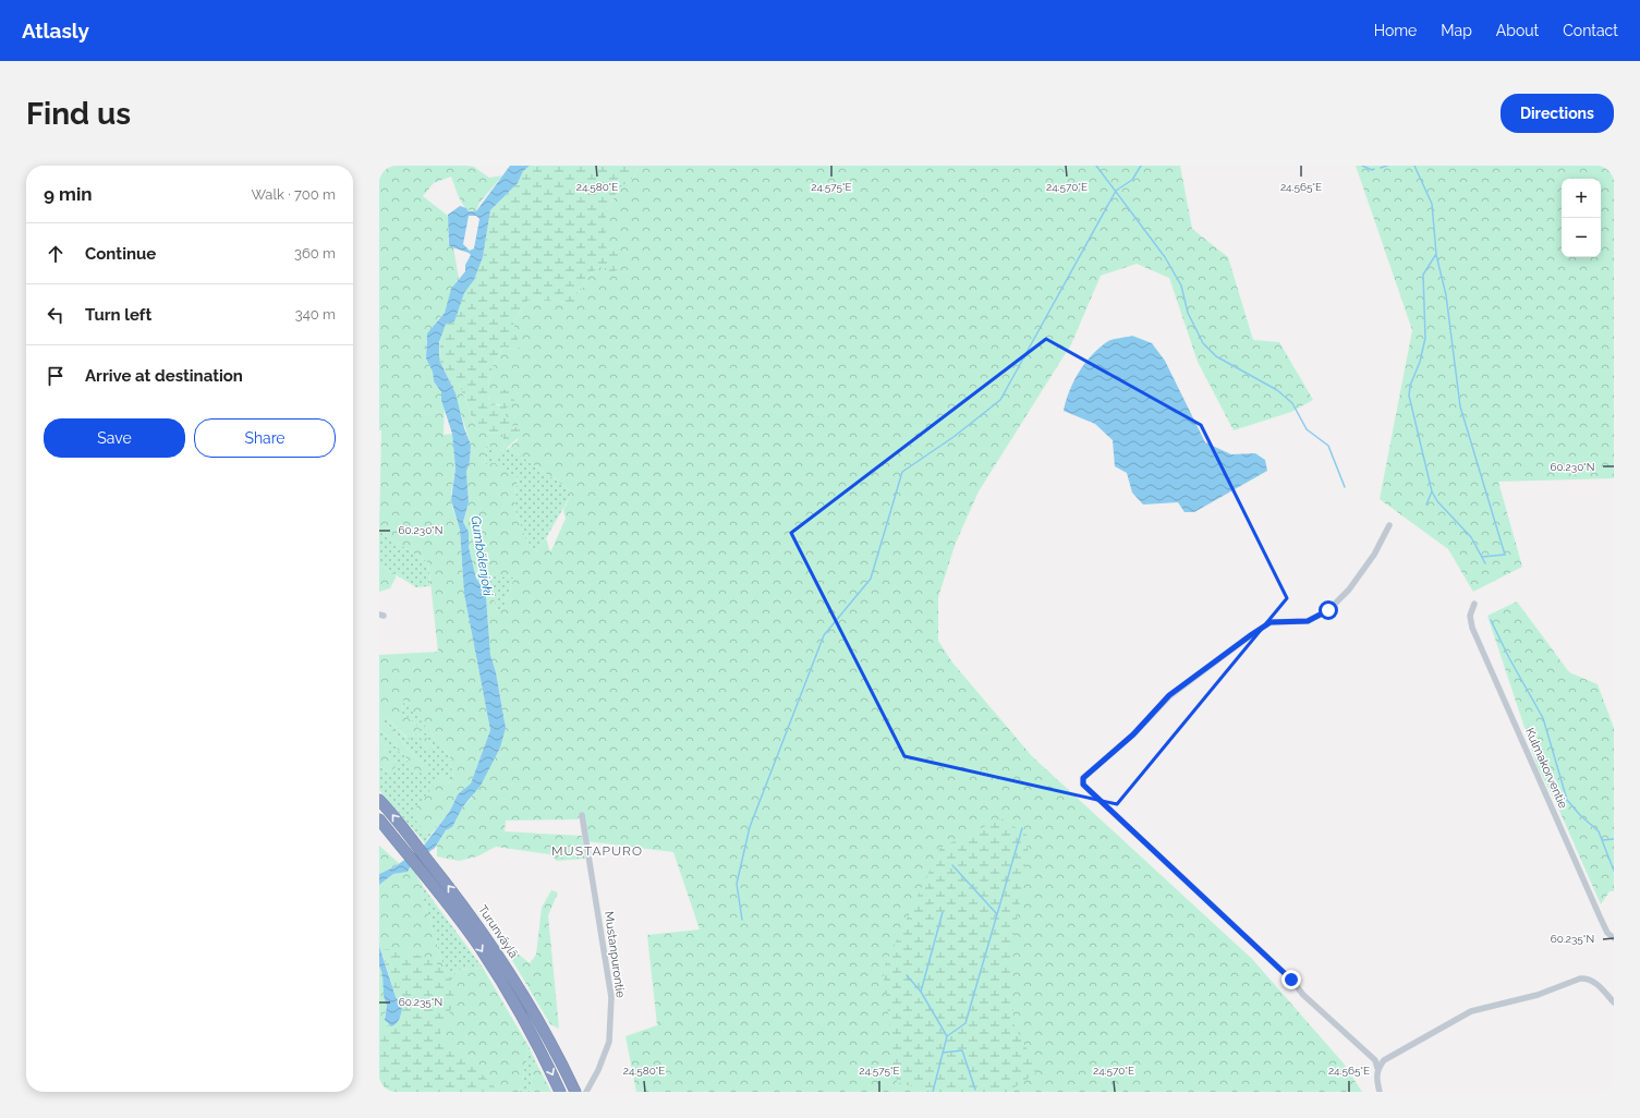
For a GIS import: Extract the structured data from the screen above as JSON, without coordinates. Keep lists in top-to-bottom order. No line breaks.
{"streets":{"highway":["Turunväylä"],"street":["Kulmakorventie","Mustanpurontie"]},"districts":["MUSTAPURO"],"water":["Gumbölenjoki"],"page":{"header":"Atlasly","nav":["Home","Map","About","Contact"],"buttons":["Directions",["Save","Share"]],"title":"Find us","heading":["9 min","Walk · 700 m"],"map_buttons":["+","−"],"list":[["Continue","360 m"],["Turn left","340 m"],"Arrive at destination"]},"coordinates":["24.580°E","24.575°E","24.570°E","24.565°E","60.230°N","60.235°N"]}
